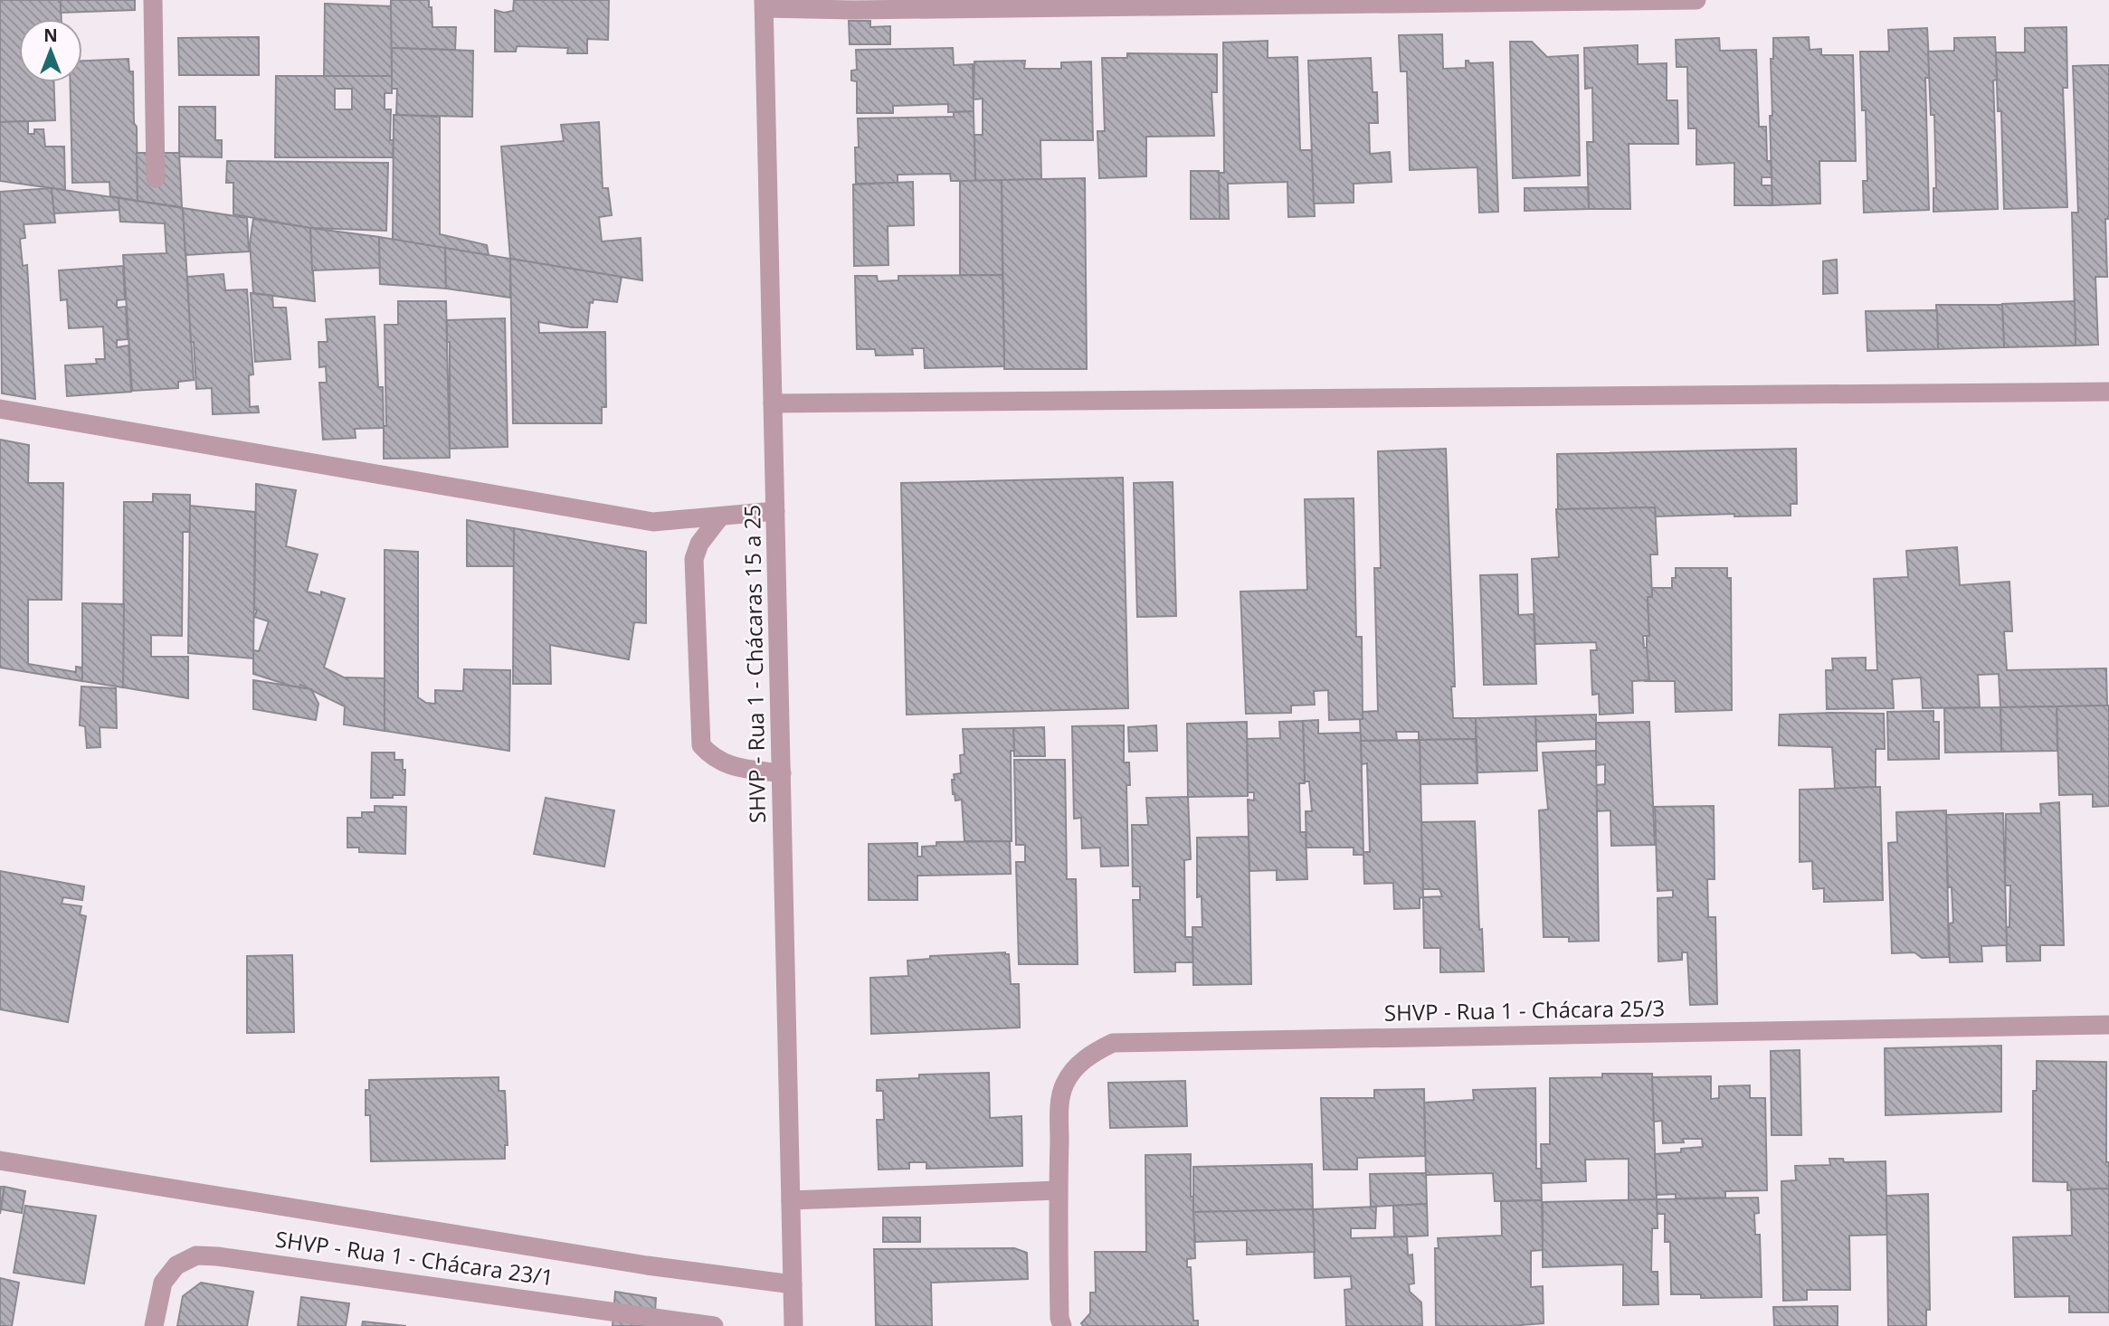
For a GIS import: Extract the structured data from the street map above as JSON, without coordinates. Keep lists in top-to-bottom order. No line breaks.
{"streets":{"street":["SHVP - Rua 1 - Chácaras 15 a 25","SHVP - Rua 1 - Chácara 25/3","SHVP - Rua 1 - Chácara 23/1"]},"north":"top"}
